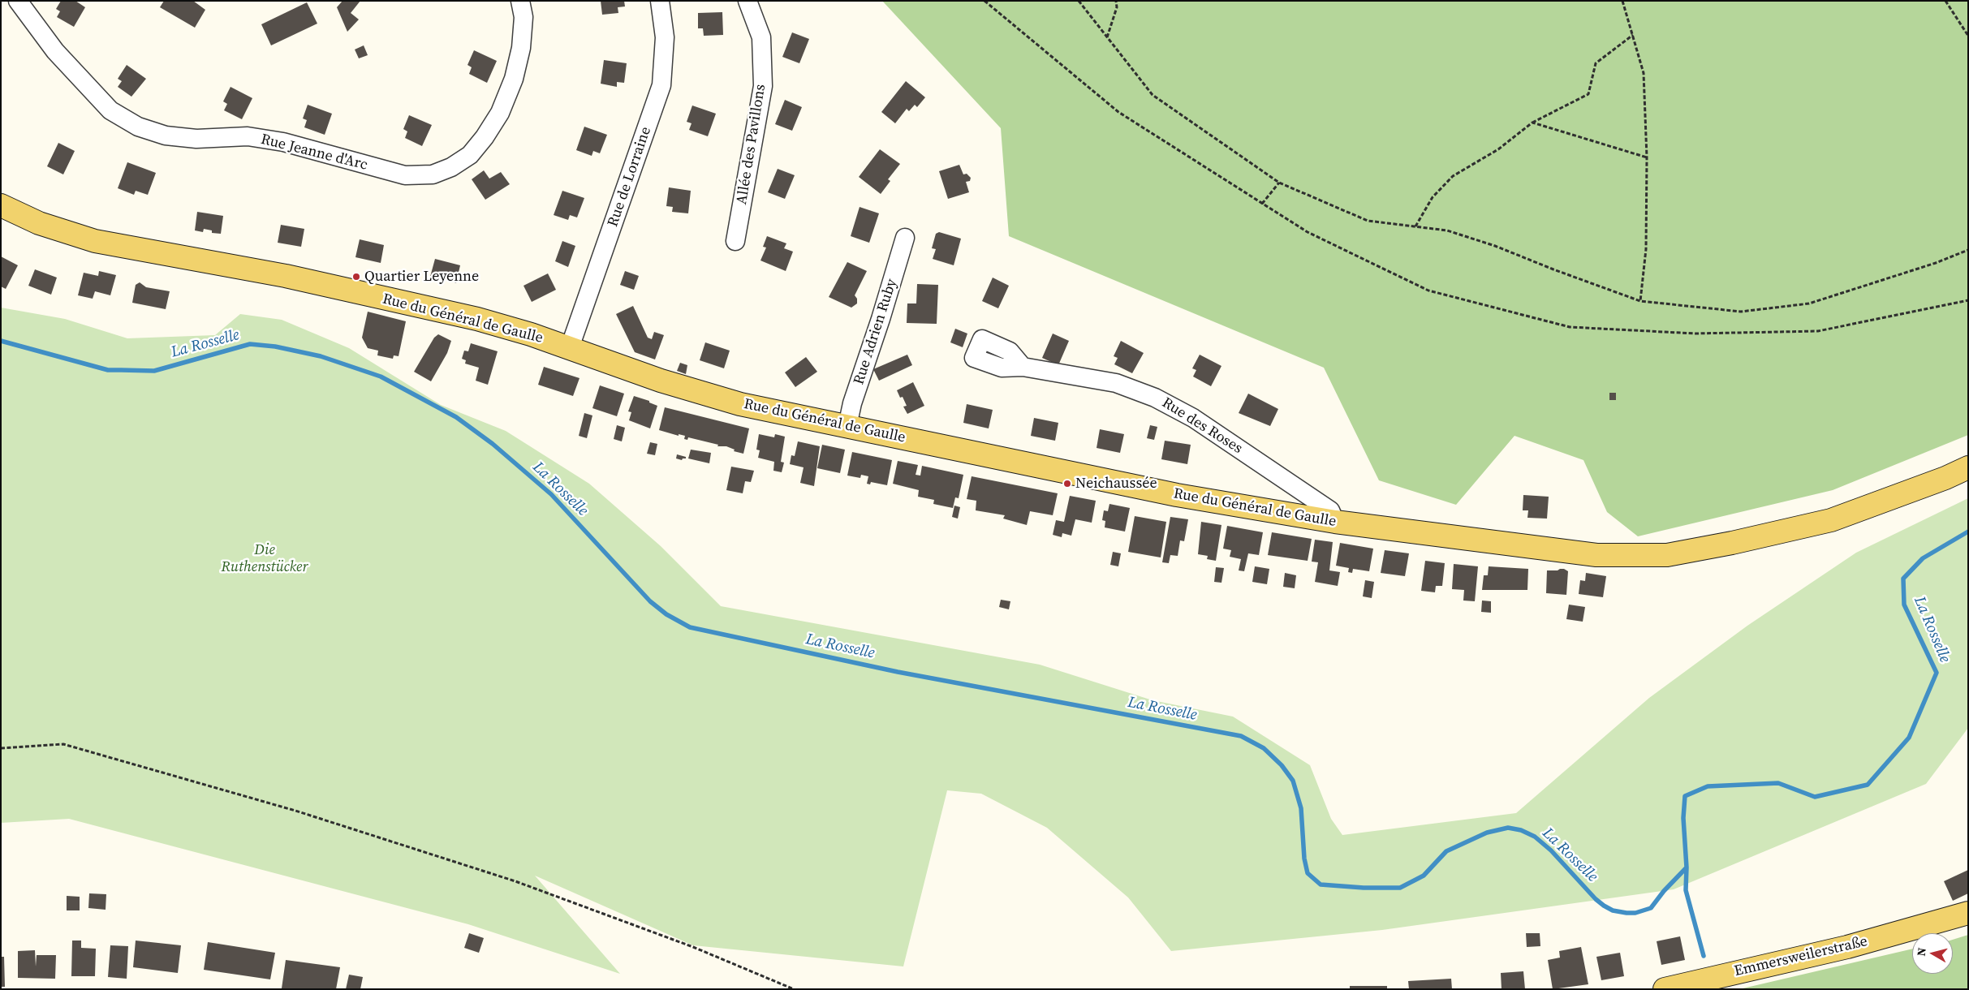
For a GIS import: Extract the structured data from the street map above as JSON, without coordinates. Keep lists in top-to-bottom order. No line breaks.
{"streets":{"main road":["Rue du Général de Gaulle","Emmersweilerstraße"],"street":["Allée des Pavillons","Rue Jeanne d'Arc","Rue de Lorraine","Rue Adrien Ruby","Rue des Roses"]},"crossings":[["Rue de Lorraine","Rue du Général de Gaulle"],["Rue du Général de Gaulle","Rue Adrien Ruby"],["Rue du Général de Gaulle","Rue des Roses"]],"water":["La Rosselle"],"parks":["Die Ruthenstücker"],"places":["Quartier Leyenne","Neichaussée"],"north":"left"}
